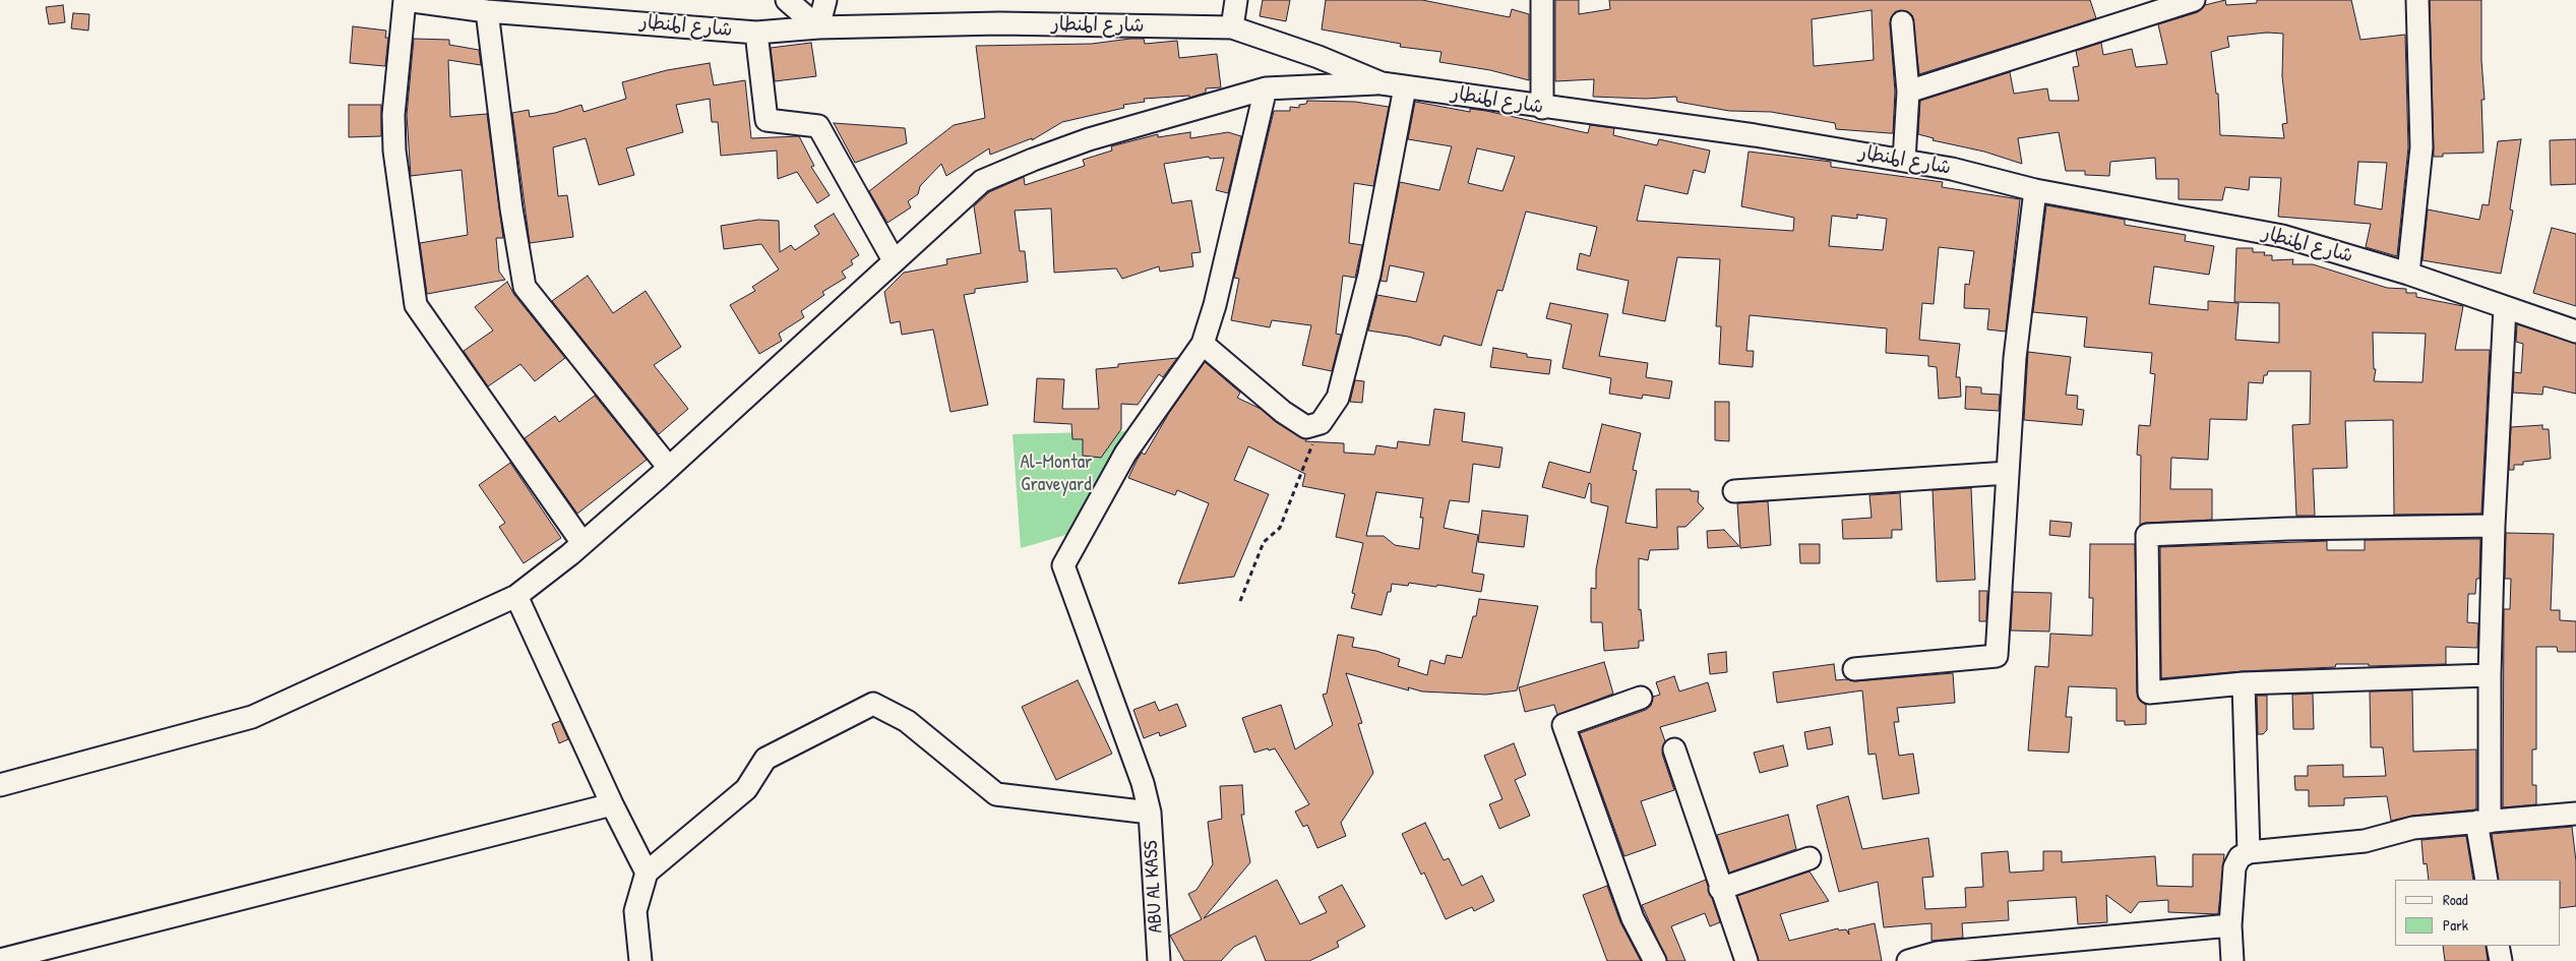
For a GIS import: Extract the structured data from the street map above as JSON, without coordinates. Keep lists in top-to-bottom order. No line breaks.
{"streets":{"street":["شارع المنطار","ABU AL KASS"]},"parks":["Al-Montar Graveyard"],"legend":["Road","Park"]}
